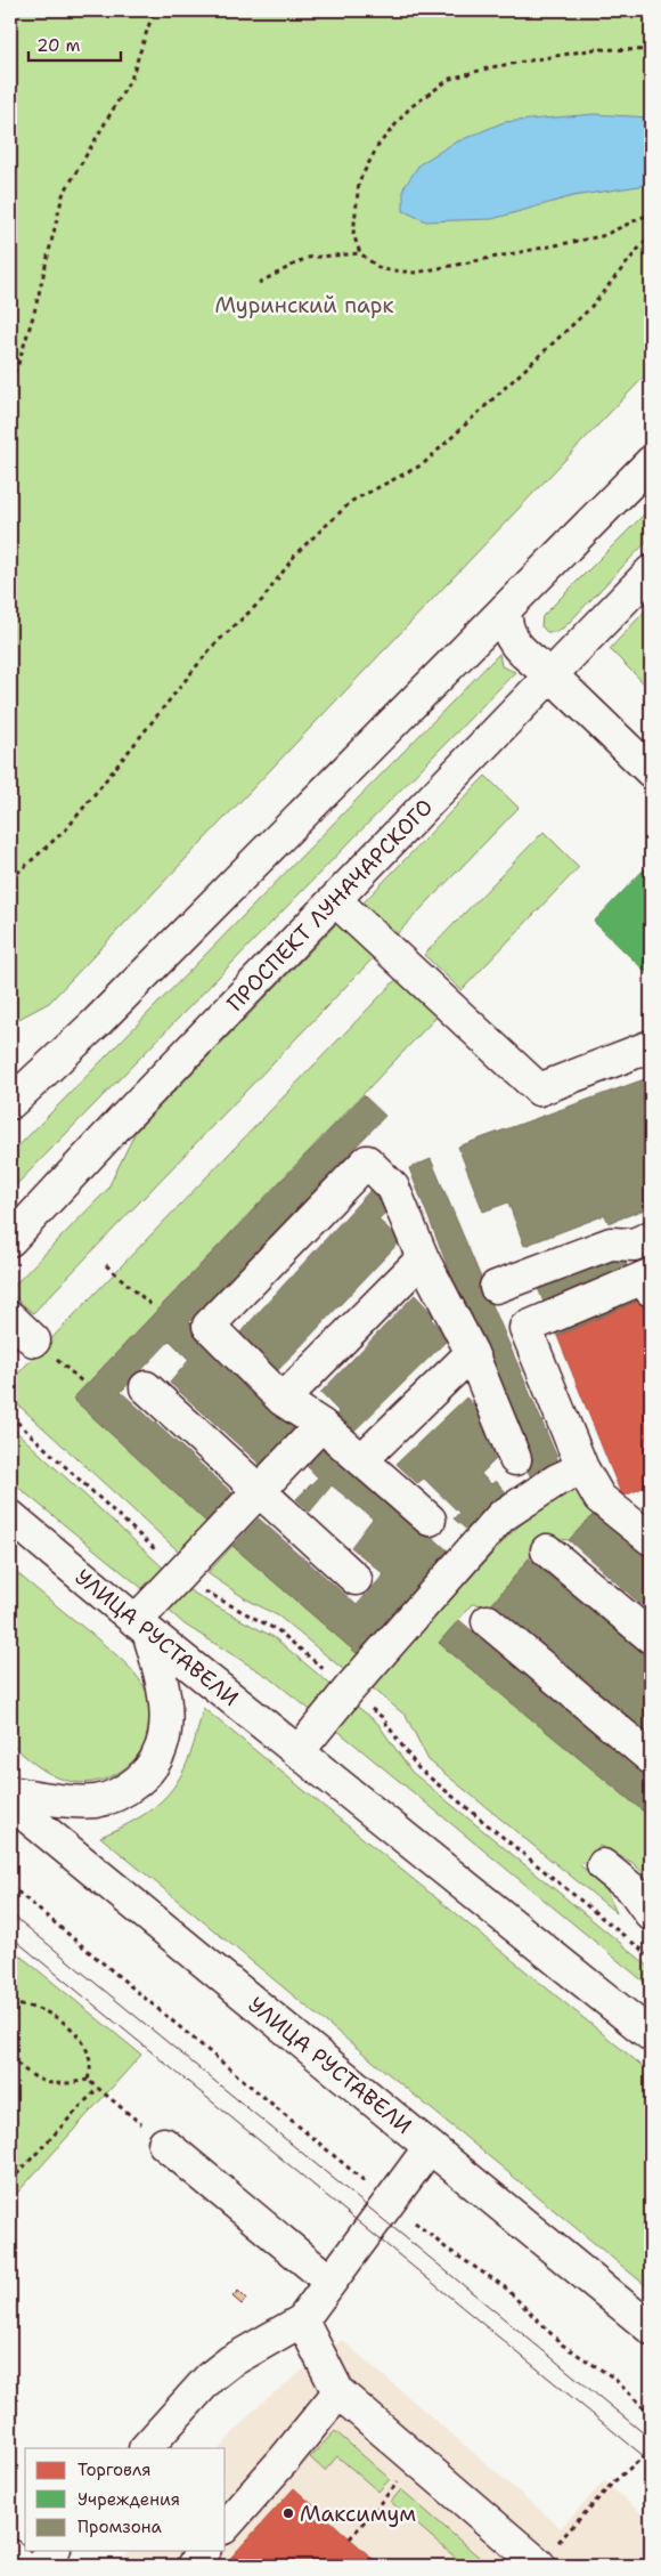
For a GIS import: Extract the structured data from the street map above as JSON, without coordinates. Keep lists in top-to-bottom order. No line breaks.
{"streets":{"main road":["ПРОСПЕКТ ЛУНАЧАРСКОГО","УЛИЦА РУСТАВЕЛИ"]},"parks":["Муринский парк"],"places":["Максимум"],"legend":["Торговля","Учреждения","Промзона"],"scale_bar":"20 m"}
